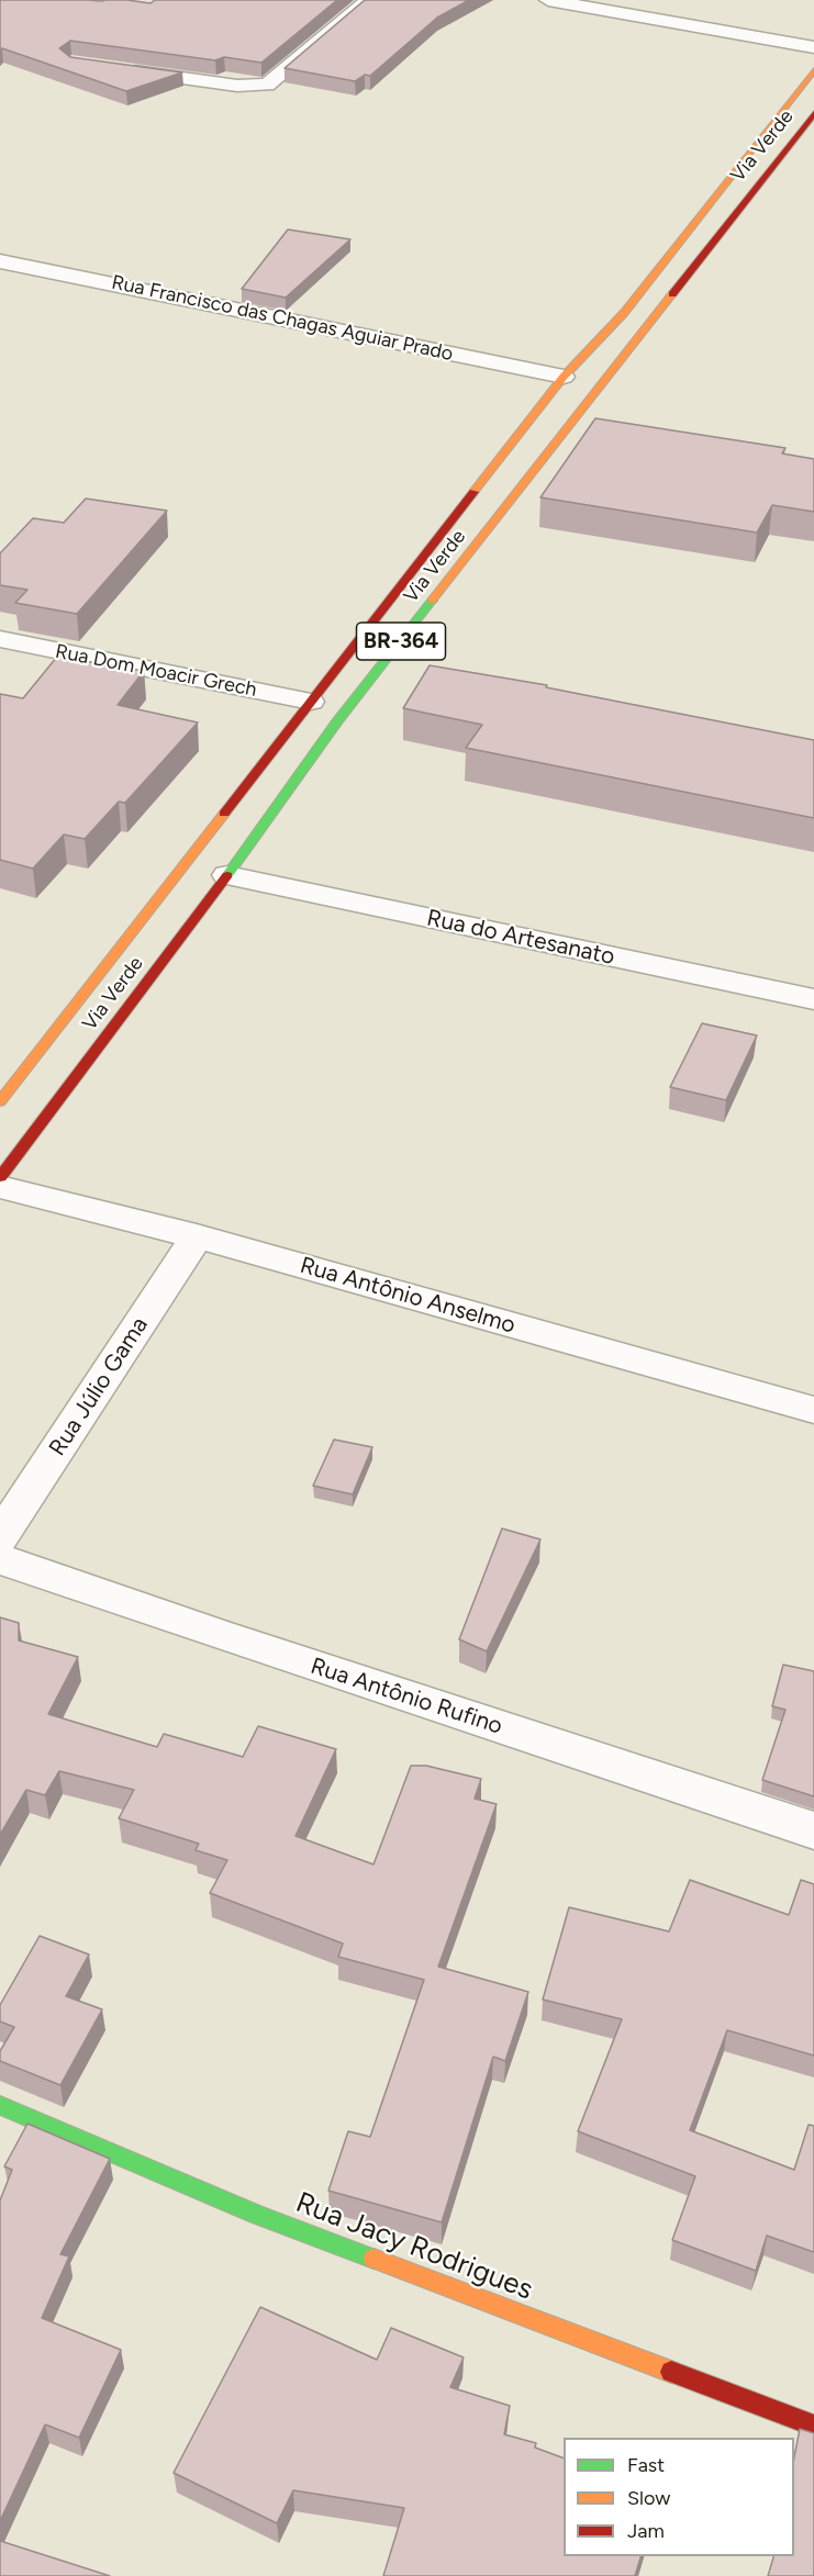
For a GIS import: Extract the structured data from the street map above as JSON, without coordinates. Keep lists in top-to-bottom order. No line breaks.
{"streets":{"main road":["Via Verde","BR-364","Rua Jacy Rodrigues"],"street":["Rua Francisco das Chagas Aguiar Prado","Rua Dom Moacir Grech","Rua do Artesanato","Rua Antônio Anselmo","Rua Júlio Gama","Rua Antônio Rufino"]},"crossings":[["Via Verde","Rua Francisco das Chagas Aguiar Prado"],["Via Verde","Rua Dom Moacir Grech"],["Via Verde","Rua do Artesanato"],["Rua Antônio Anselmo","Rua Júlio Gama"]],"legend":["Fast","Slow","Jam"]}
